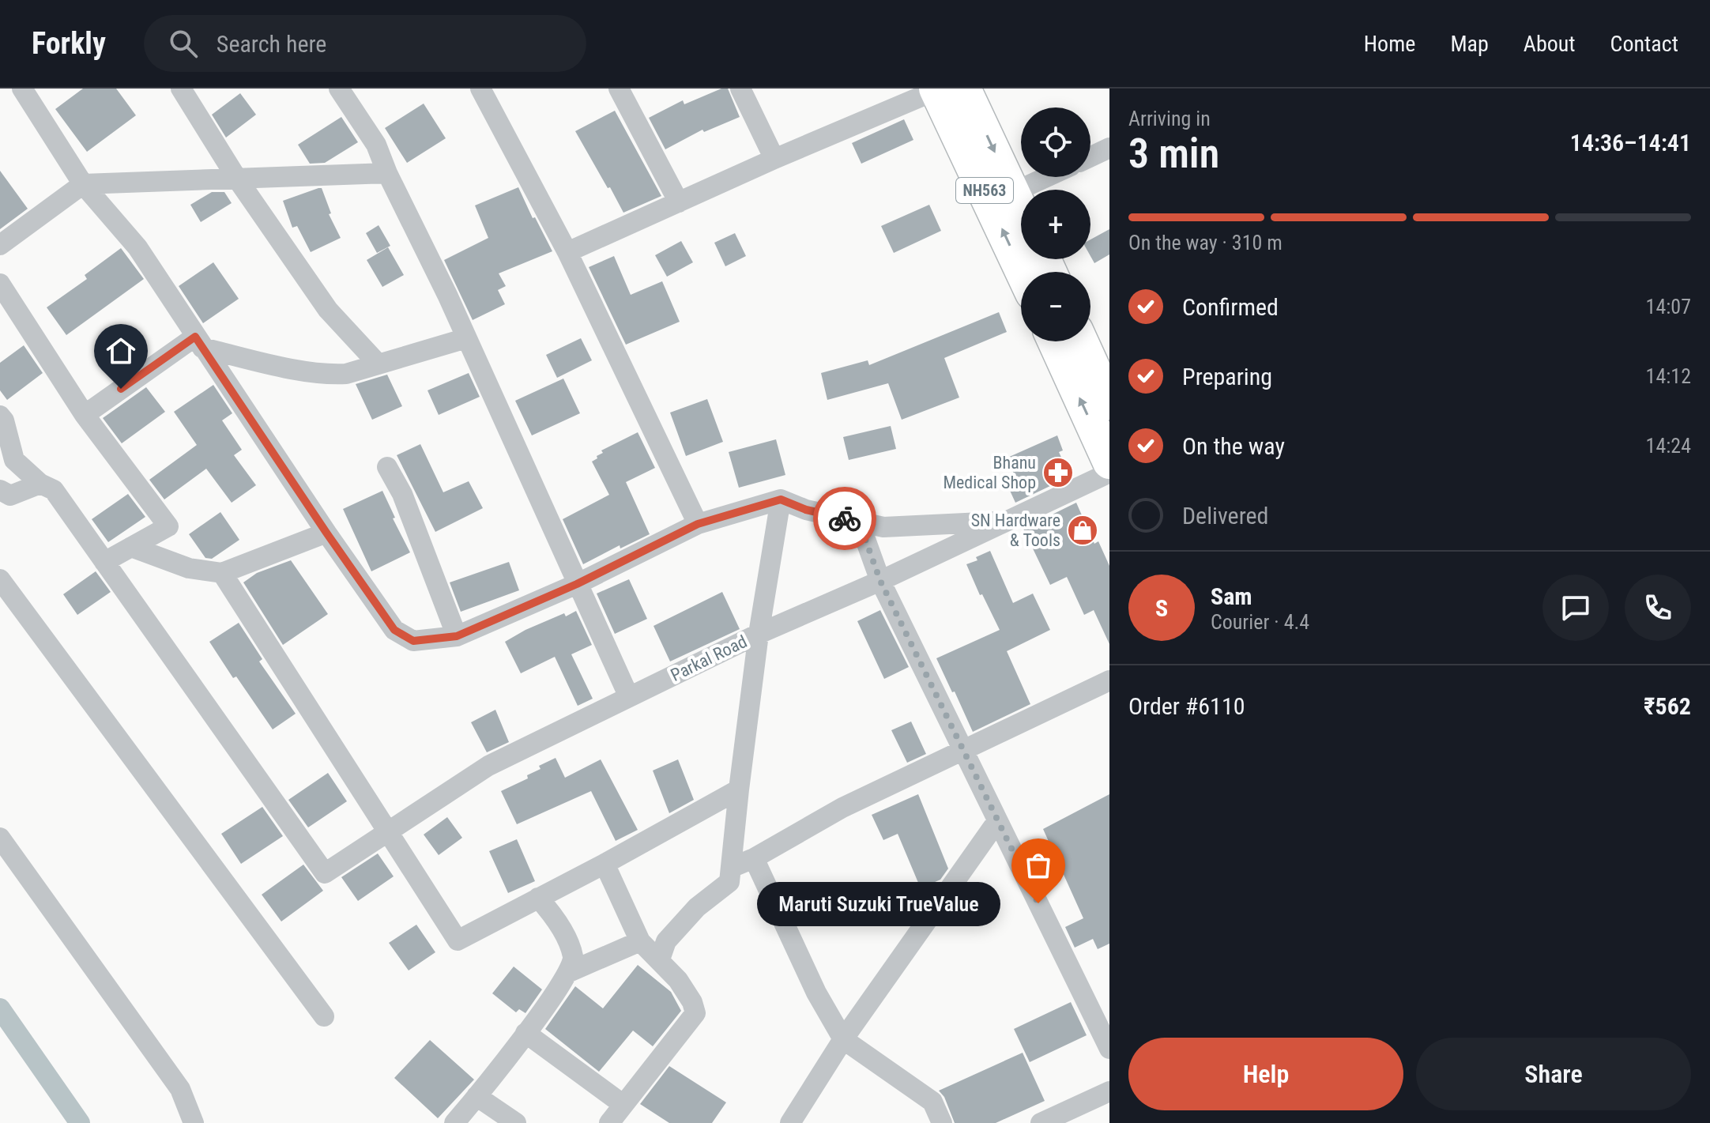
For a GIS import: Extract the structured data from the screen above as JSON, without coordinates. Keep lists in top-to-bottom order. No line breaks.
{"streets":{"highway":["NH563"],"street":["Parkal Road"]},"places":{"pharmacy":["Bhanu Medical Shop"],"shop":["SN Hardware & Tools"],"other":["Maruti Suzuki TrueValue"]},"page":{"header":"Forkly","search":"Search here","nav":["Home","Map","About","Contact"],"heading":["3 min","Arriving in","14:36–14:41"],"panel":["Sam","Courier · 4.4","Order #6110","₹562"],"map_buttons":["+","−"],"bar":"On the way · 310 m","list":[["Confirmed","14:07"],["Preparing","14:12"],["On the way","14:24"],"Delivered"],"round":"S","bubble":"Maruti Suzuki TrueValue","buttons":["Help","Share"]}}
